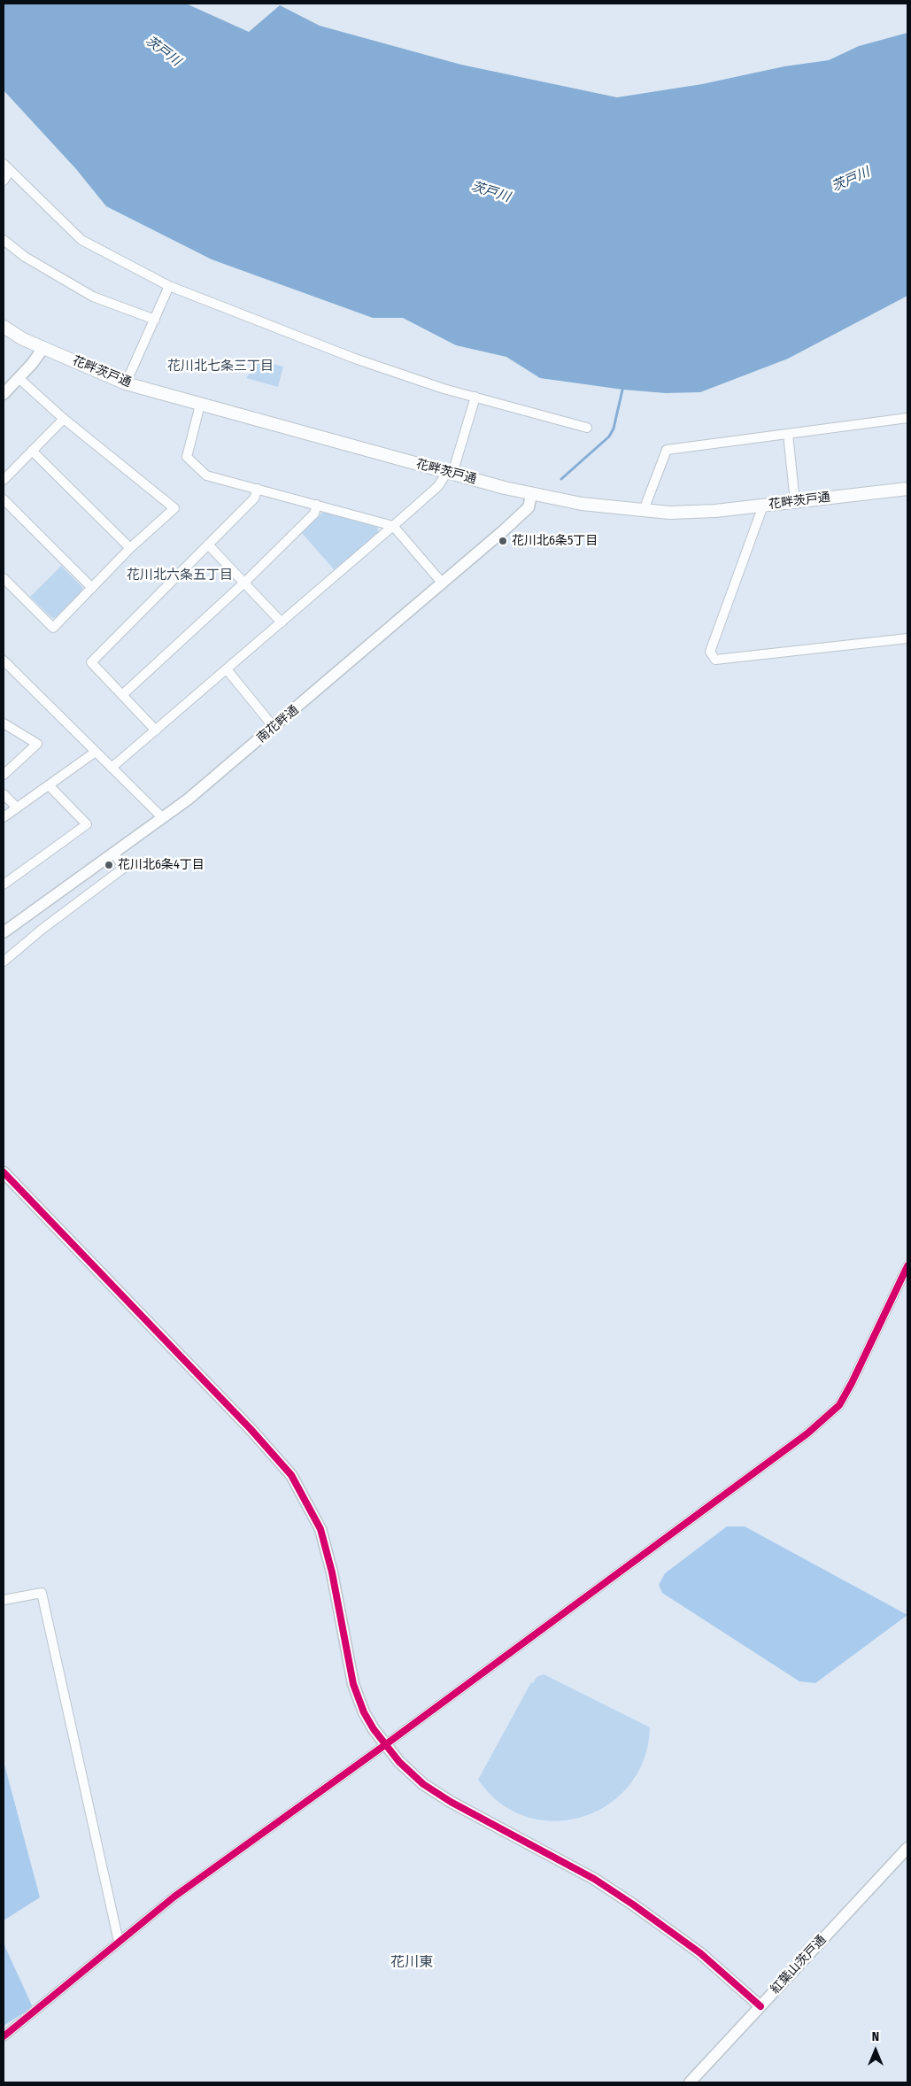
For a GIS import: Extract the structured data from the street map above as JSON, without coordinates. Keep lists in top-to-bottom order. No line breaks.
{"streets":{"main road":["花畔茨戸通"],"street":["南花畔通","紅葉山茨戸通"]},"crossings":[["花畔茨戸通","南花畔通"]],"districts":["花川北七条三丁目","花川北六条五丁目","花川東"],"water":["茨戸川"],"places":["花川北6条5丁目","花川北6条4丁目"],"north":"top"}
